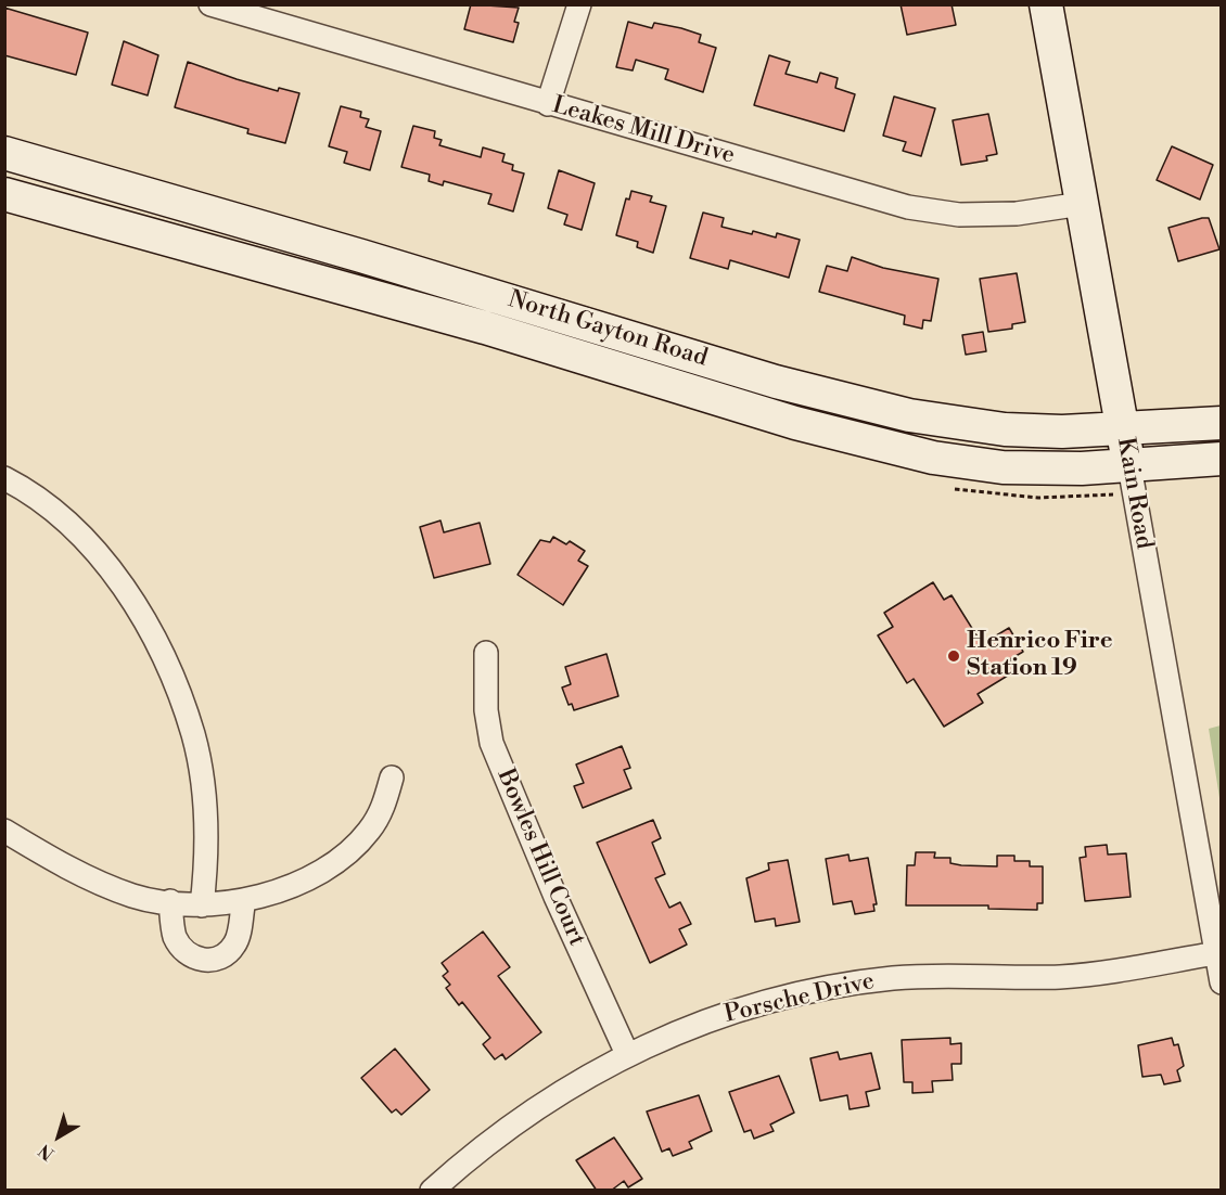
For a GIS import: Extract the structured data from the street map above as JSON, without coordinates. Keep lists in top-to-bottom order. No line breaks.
{"streets":{"main road":["North Gayton Road","Kain Road"],"street":["Leakes Mill Drive","Bowles Hill Court","Porsche Drive"]},"crossings":[["Leakes Mill Drive","Kain Road"],["North Gayton Road","Kain Road"],["Kain Road","Porsche Drive"],["Bowles Hill Court","Porsche Drive"]],"places":["Henrico Fire Station 19"],"north":"bottom left"}
